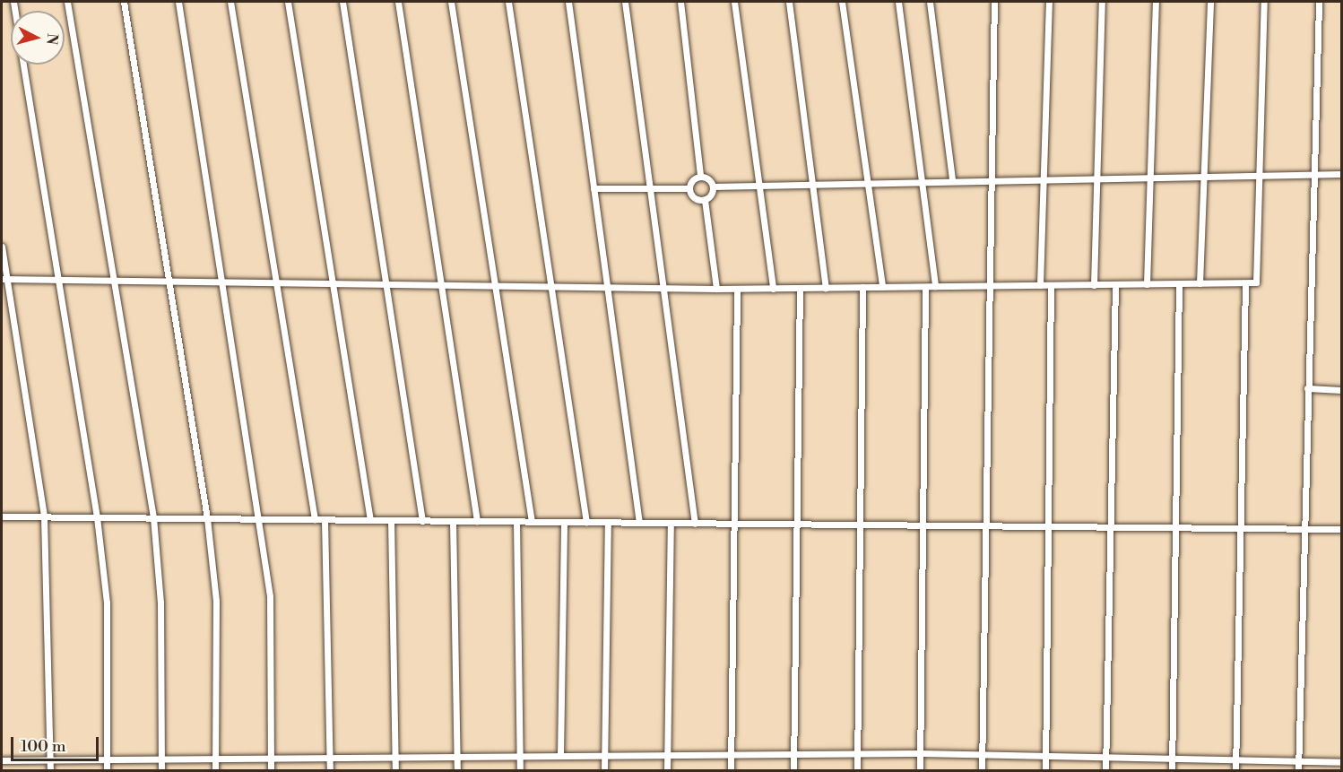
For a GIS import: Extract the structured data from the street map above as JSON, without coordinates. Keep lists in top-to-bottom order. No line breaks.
{"scale_bar":"100 m","north":"right"}
